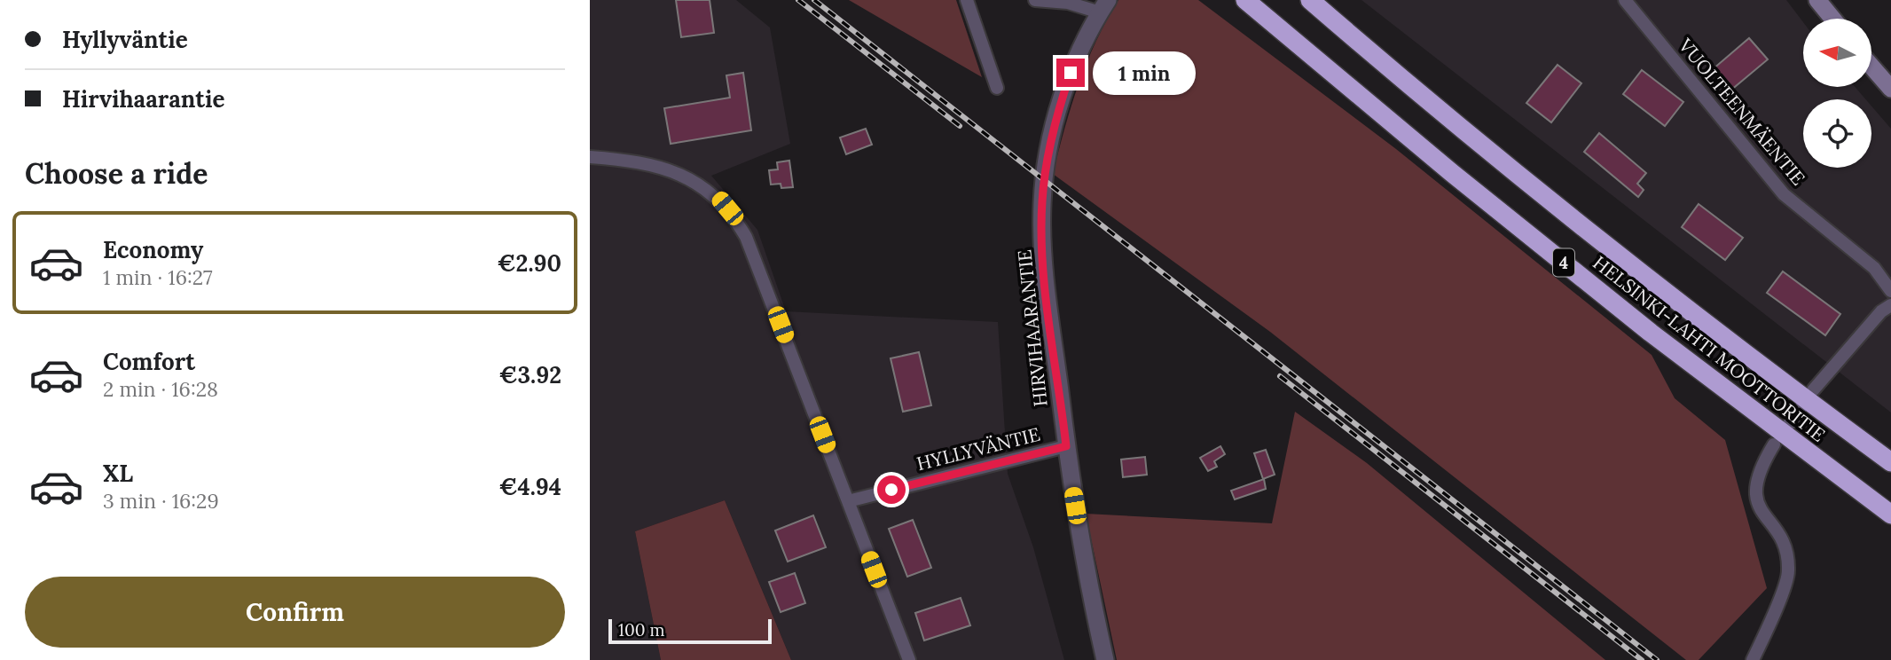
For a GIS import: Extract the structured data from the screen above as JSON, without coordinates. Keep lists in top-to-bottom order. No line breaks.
{"streets":{"highway":["4","HELSINKI-LAHTI MOOTTORITIE"],"street":["VUOLTEENMÄENTIE","HIRVIHAARANTIE","HYLLYVÄNTIE"]},"crossings":[["HIRVIHAARANTIE","HYLLYVÄNTIE"]],"scale_bar":"100 m","north":"left","page":{"banner":["Hyllyväntie","Hirvihaarantie"],"bubble":"1 min","heading":"Choose a ride","list":[{"name":"Economy","note":"1 min · 16:27","value":"€2.90"},{"name":"Comfort","note":"2 min · 16:28","value":"€3.92"},{"name":"XL","note":"3 min · 16:29","value":"€4.94"}],"buttons":"Confirm","scale":"100 m"}}
